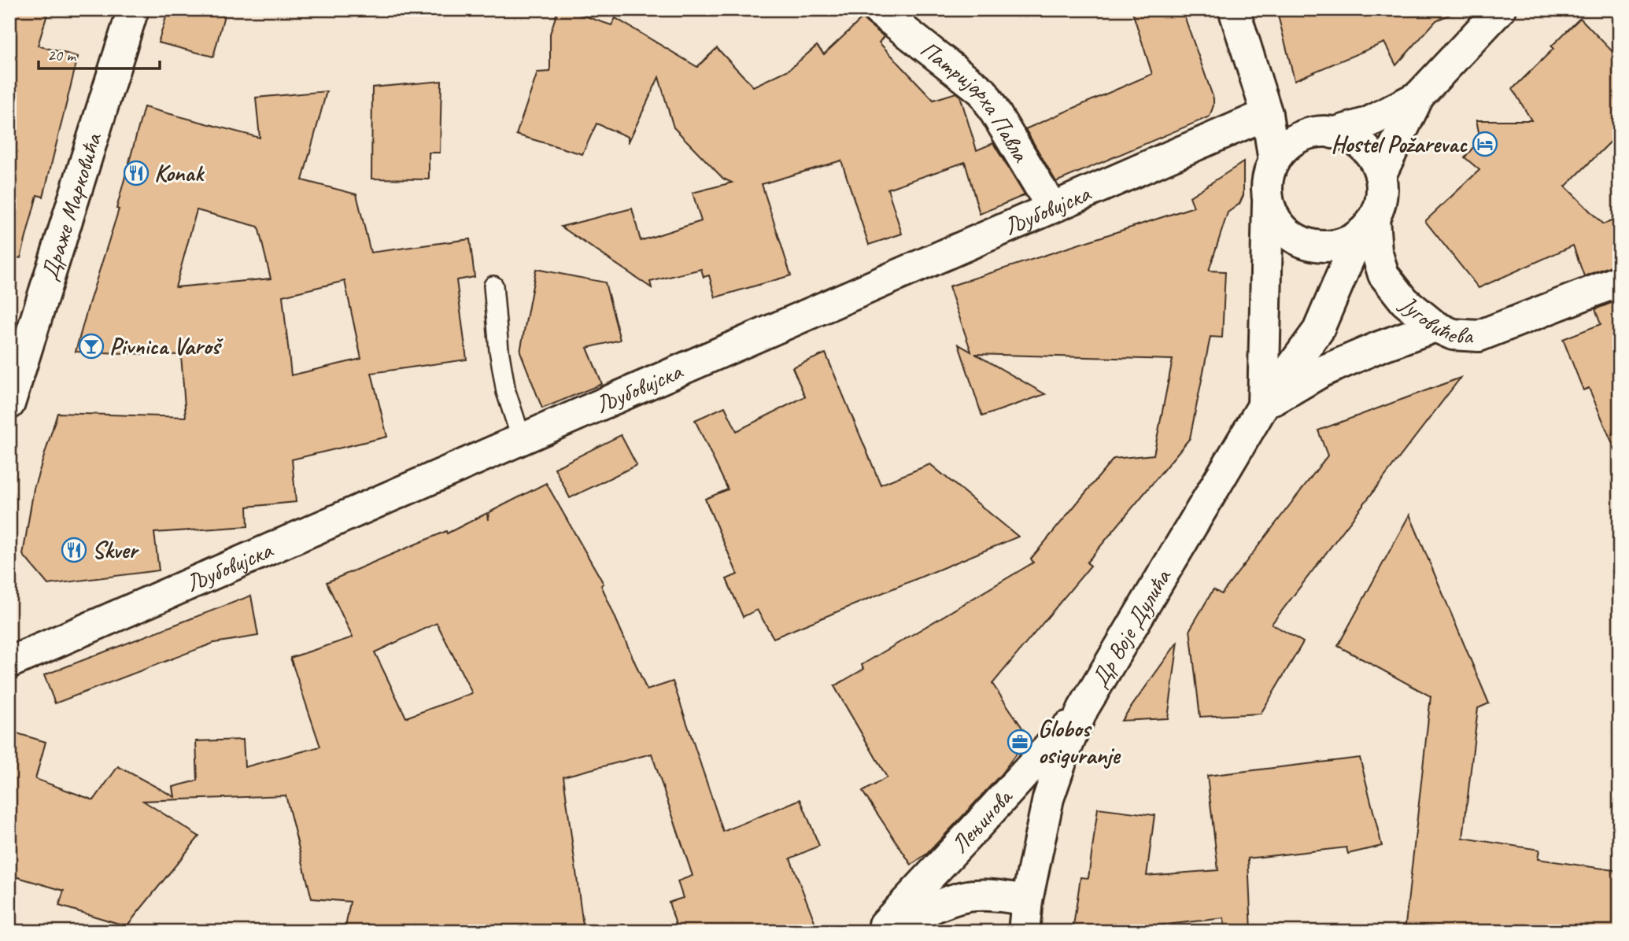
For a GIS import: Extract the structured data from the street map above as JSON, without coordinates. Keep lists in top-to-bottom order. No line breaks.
{"streets":{"main road":["Патријарха Павла","Драже Марковића","Љубовијска","Југовићева","Др Воје Дулића","Лењинова"]},"crossings":[["Патријарха Павла","Љубовијска"],["Југовићева","Др Воје Дулића"],["Др Воје Дулића","Лењинова"]],"places":{"hotel":["Hostel Požarevac"],"restaurant":["Konak","Skver"],"bar":["Pivnica Varoš"],"office":["Globos osiguranje"]},"scale_bar":"20 m"}
